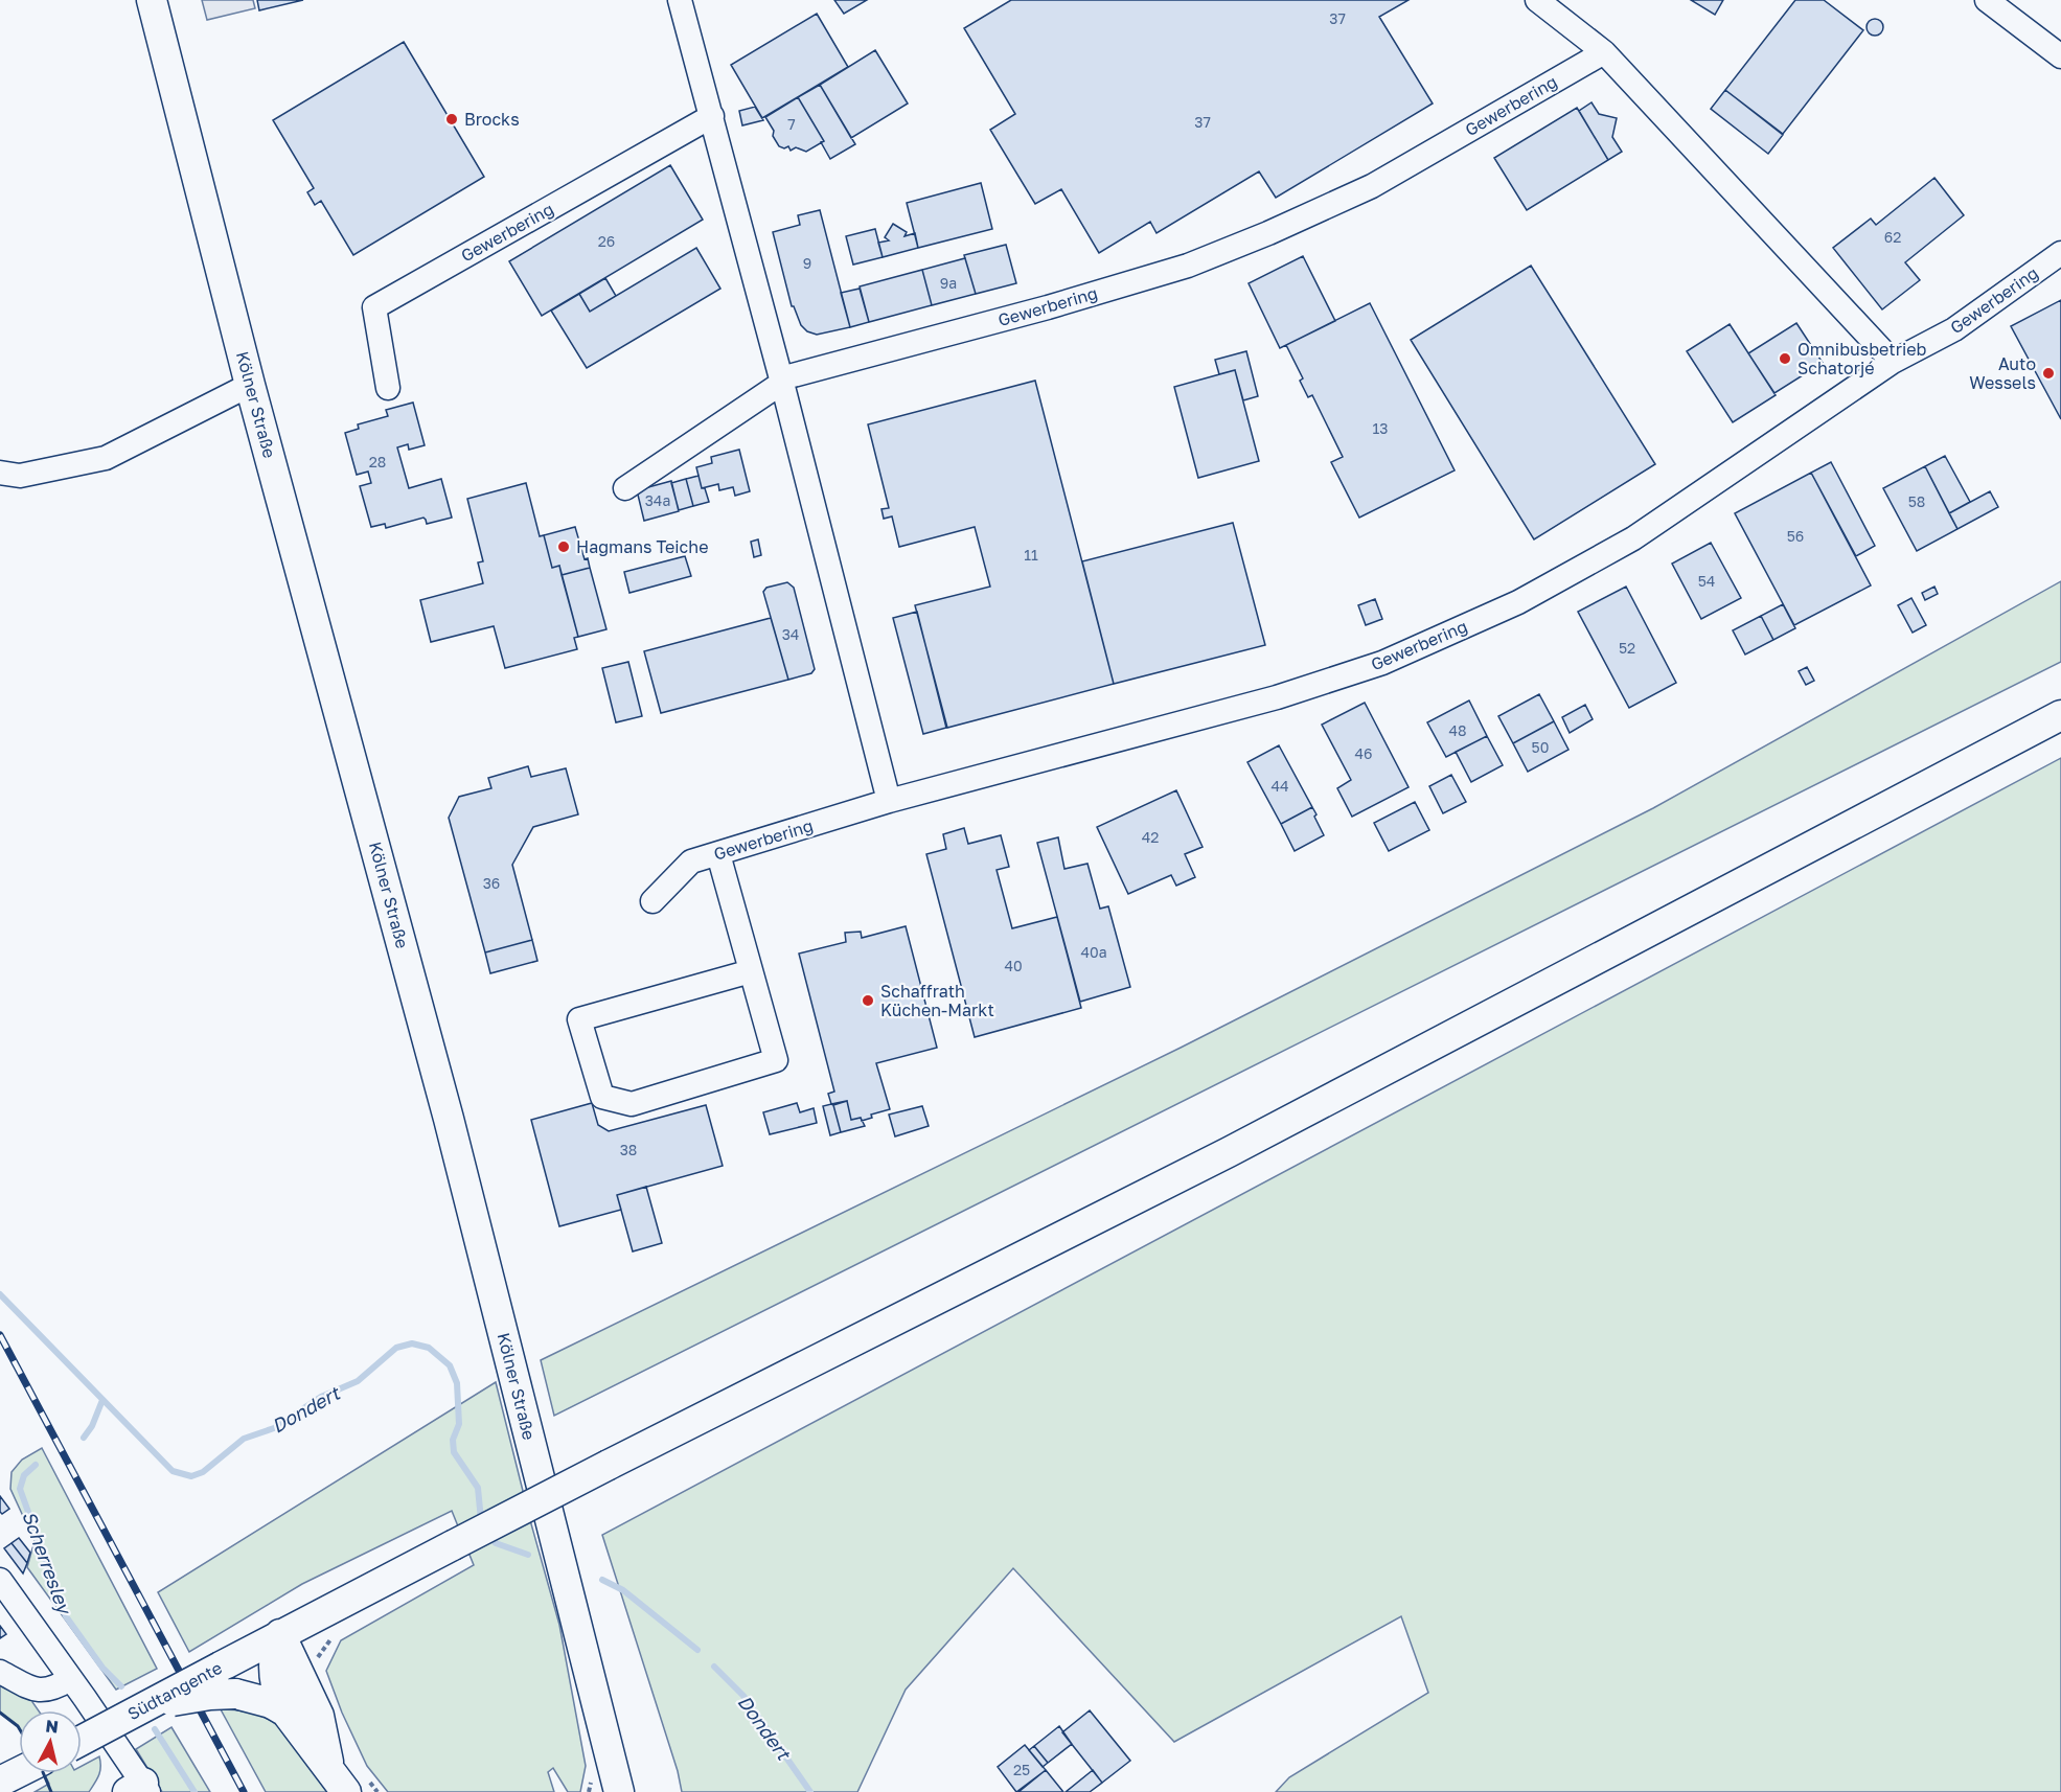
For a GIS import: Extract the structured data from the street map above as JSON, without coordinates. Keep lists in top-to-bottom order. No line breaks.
{"streets":{"main road":["Kölner Straße","Südtangente"],"street":["Gewerbering"]},"water":["Dondert","Scherresley"],"places":["Brocks","Omnibusbetrieb Schatorjé","Auto Wessels","Hagmans Teiche","Schaffrath Küchen-Markt"],"house_numbers":["37","37","7","62","26","9","9a","13","28","34a","58","56","11","54","34","52","48","50","46","44","42","36","40a","40","38","25"],"north":"top"}
